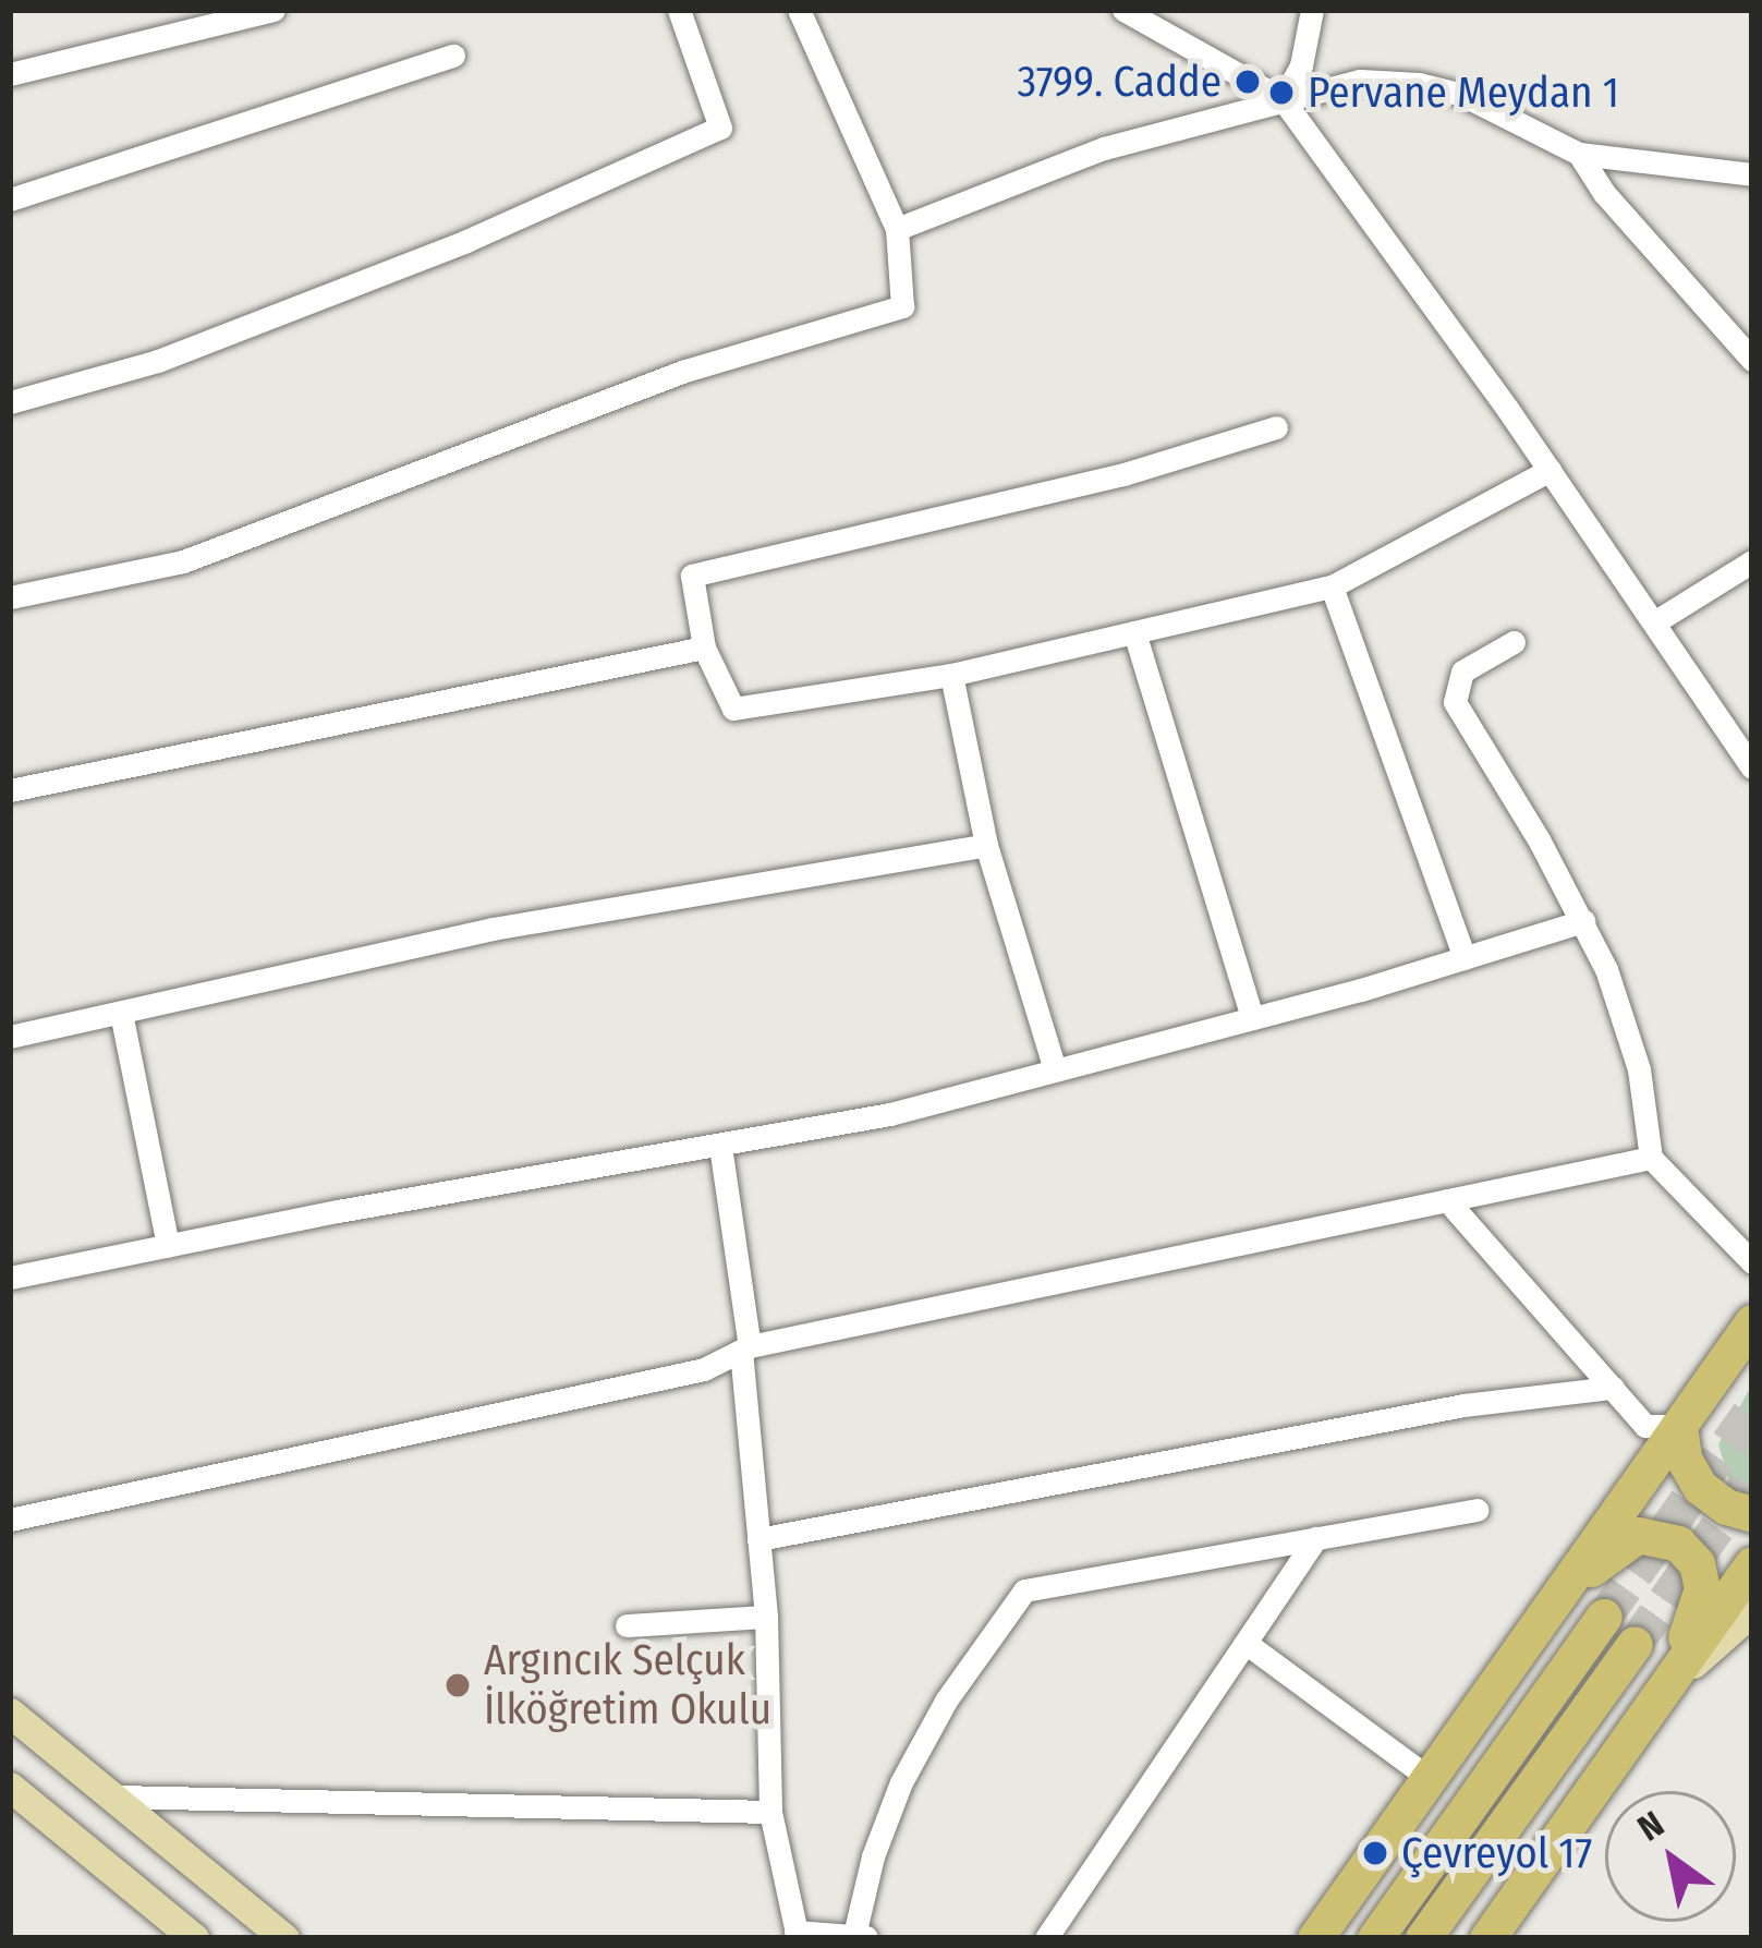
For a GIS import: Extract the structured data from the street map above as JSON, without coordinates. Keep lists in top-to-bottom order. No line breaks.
{"places":["3799. Cadde","Pervane Meydan 1","Argıncık Selçuk İlköğretim Okulu","Çevreyol 17"],"north":"top left"}
